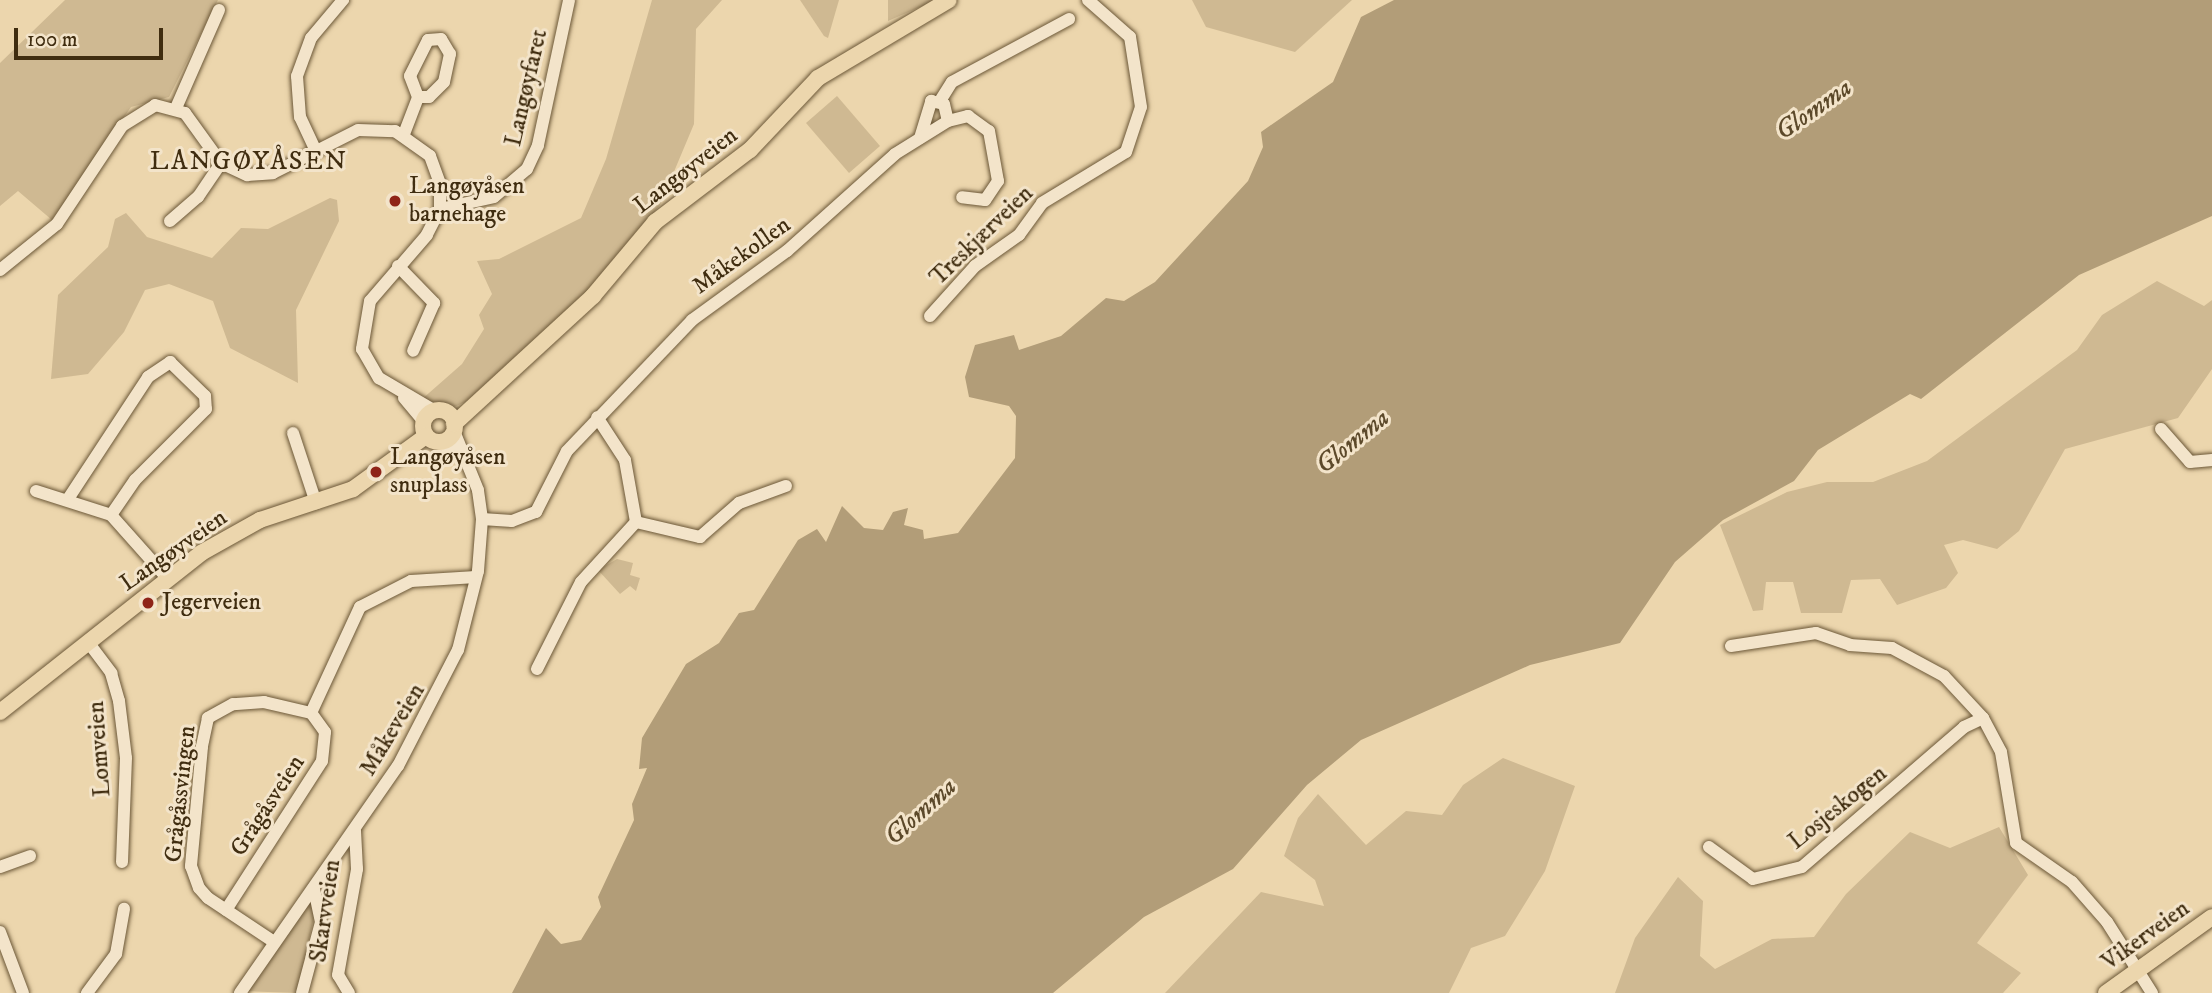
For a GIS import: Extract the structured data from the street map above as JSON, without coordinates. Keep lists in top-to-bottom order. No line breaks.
{"streets":{"main road":["Langøyveien","Vikerveien"],"street":["Langøyfaret","Treskjærveien","Måkekollen","Måkeveien","Lomveien","Grågåssvingen","Grågåsveien","Losjeskogen","Skarvveien"]},"crossings":[["Langøyveien","Måkeveien"],["Langøyveien","Lomveien"],["Måkekollen","Måkeveien"],["Måkeveien","Grågåssvingen"],["Måkeveien","Skarvveien"],["Grågåssvingen","Grågåsveien"]],"districts":["LANGØYÅSEN"],"water":["Glomma"],"places":["Langøyåsen barnehage","Langøyåsen snuplass","Jegerveien"],"scale_bar":"100 m"}
